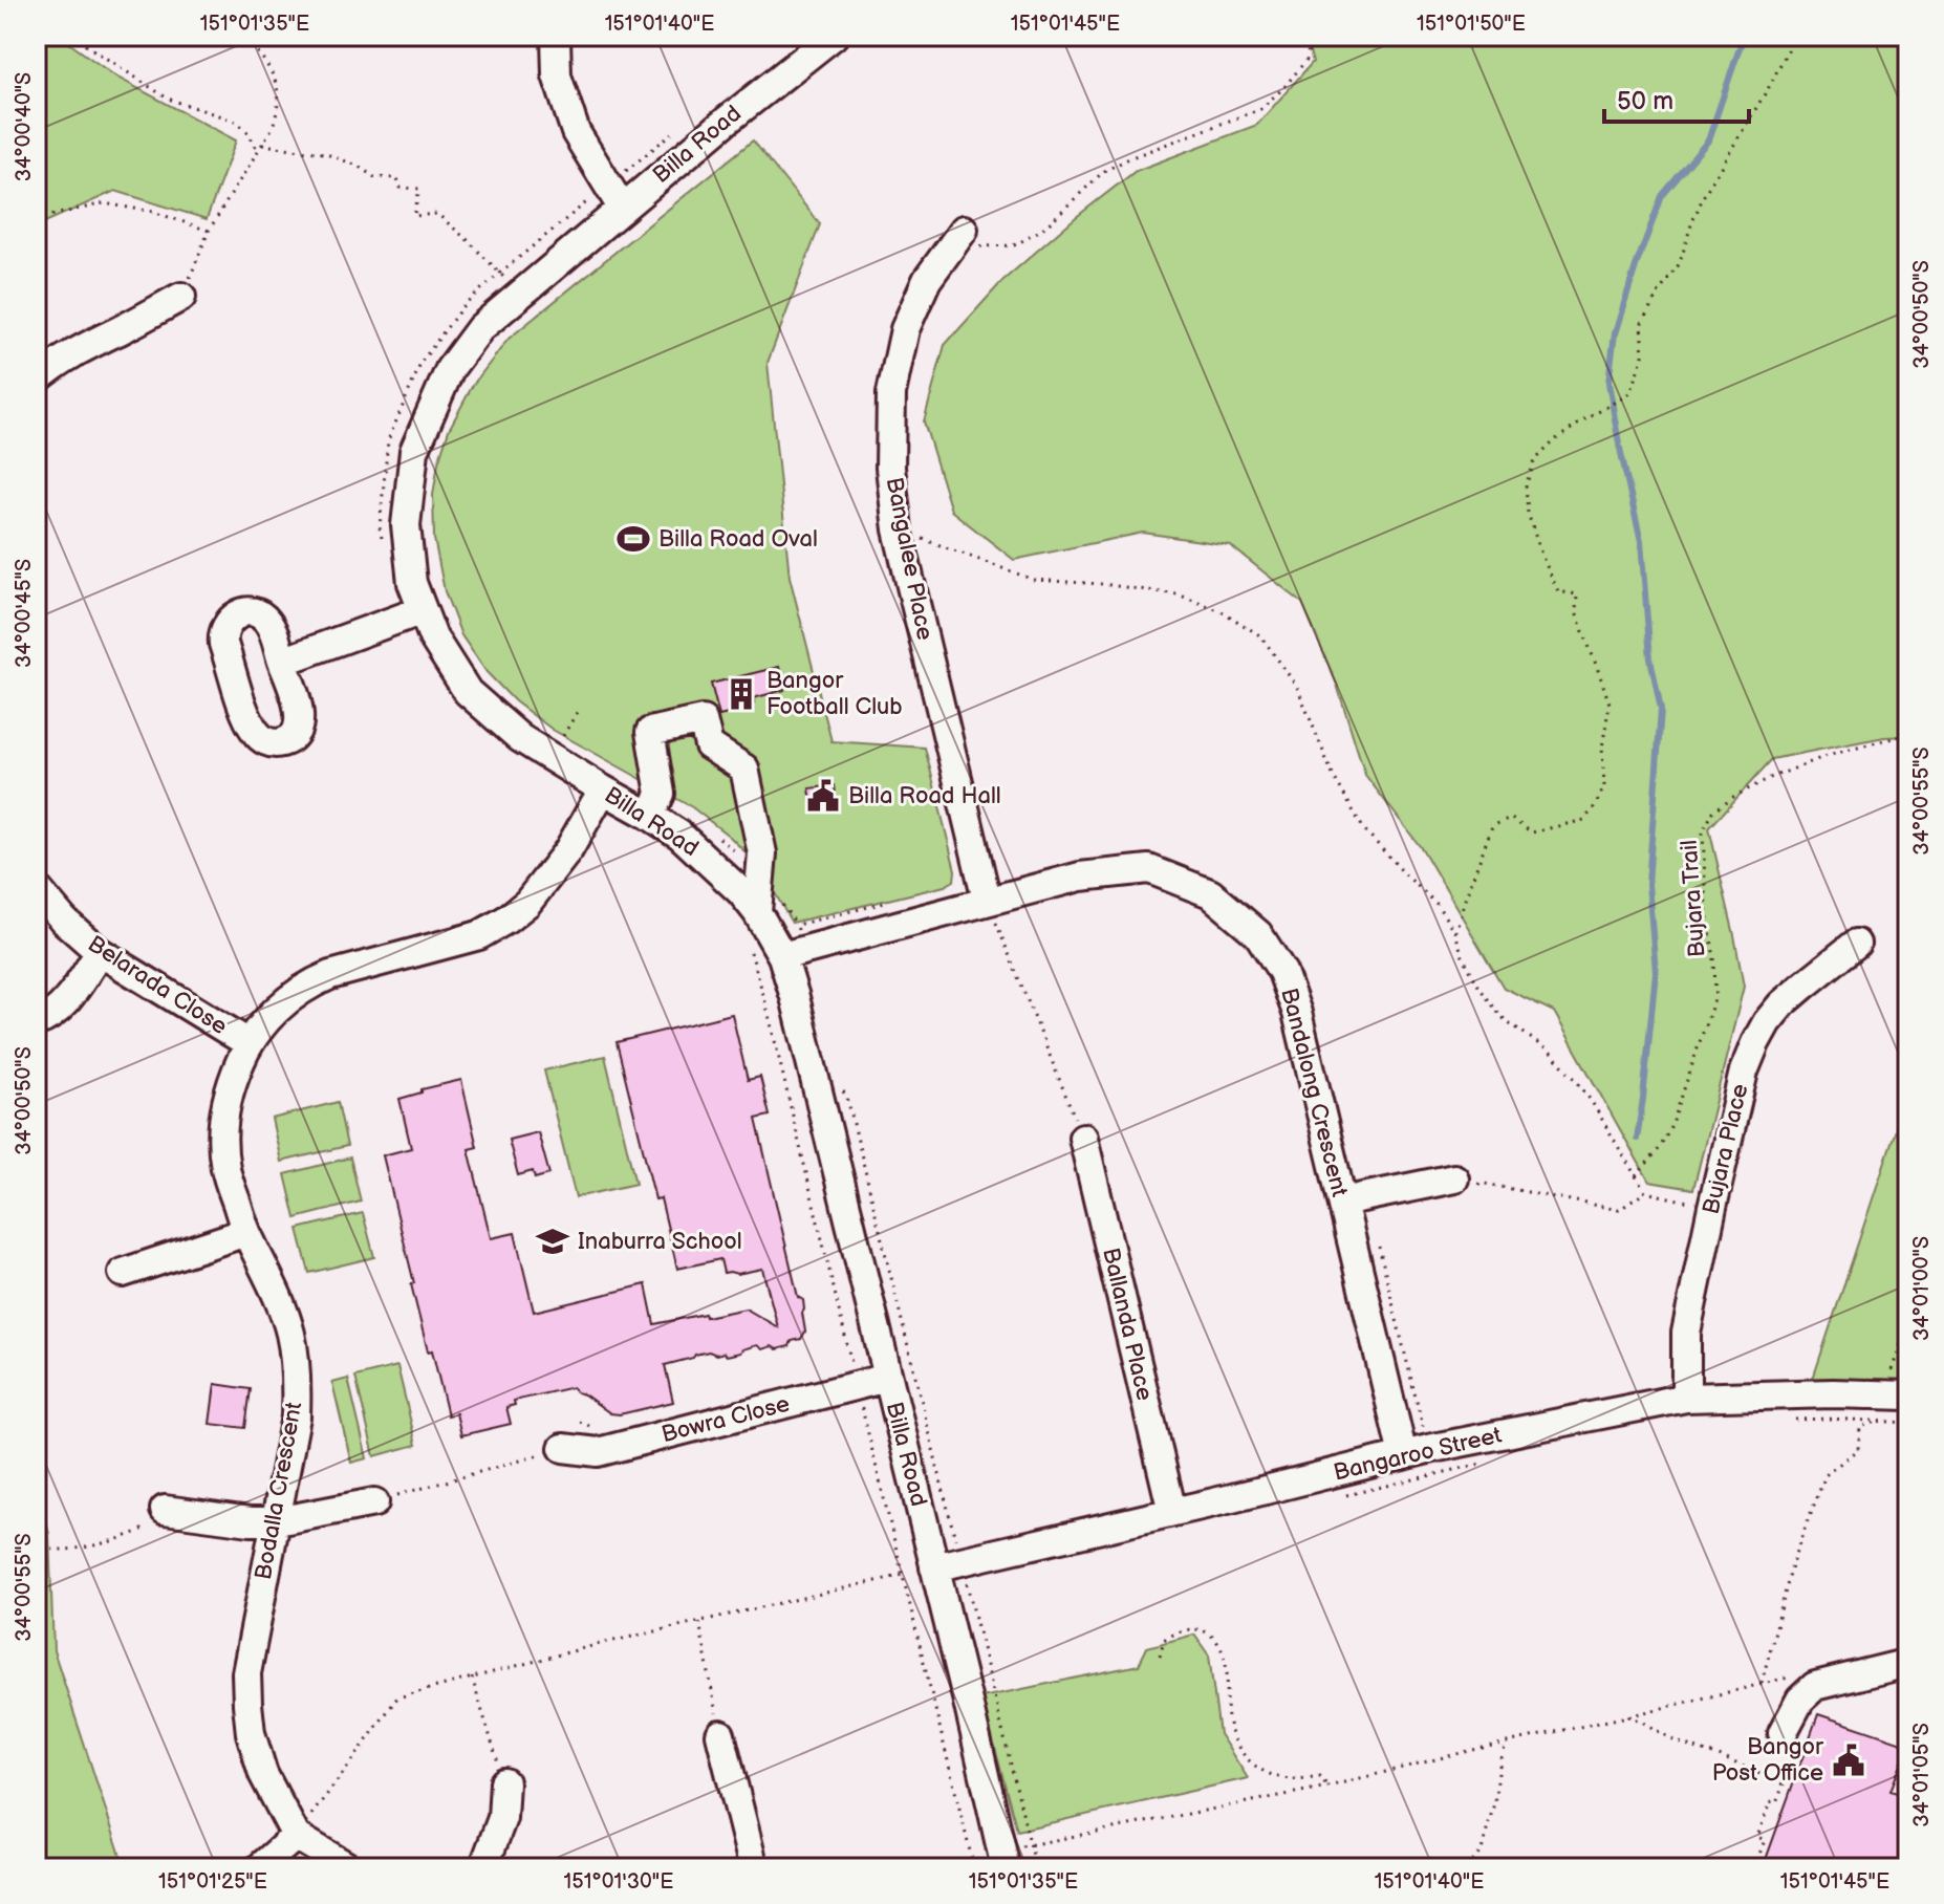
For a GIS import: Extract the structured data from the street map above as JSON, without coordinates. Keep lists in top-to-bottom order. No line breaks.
{"streets":{"street":["Billa Road","Bangalee Place","Belarada Close","Bandalong Crescent","Bujara Place","Ballanda Place","Bowra Close","Bangaroo Street","Bodalla Crescent"],"path":["Bujara Trail"]},"crossings":[["Billa Road","Bandalong Crescent"],["Billa Road","Bowra Close"],["Billa Road","Bangaroo Street"],["Billa Road","Bodalla Crescent"],["Bangalee Place","Bandalong Crescent"],["Belarada Close","Bodalla Crescent"],["Bandalong Crescent","Bangaroo Street"],["Bujara Place","Bangaroo Street"],["Ballanda Place","Bangaroo Street"]],"places":{"sports":["Billa Road Oval"],"building":["Bangor Football Club"],"public building":["Billa Road Hall","Bangor Post Office"],"school or university":["Inaburra School"]},"scale_bar":"50 m","coordinates":["151°01'35\"E","151°01'40\"E","151°01'45\"E","151°01'50\"E","34°00'40\"S","34°00'50\"S","34°00'45\"S","34°00'55\"S","34°01'00\"S","34°01'05\"S","151°01'25\"E","151°01'30\"E"]}
